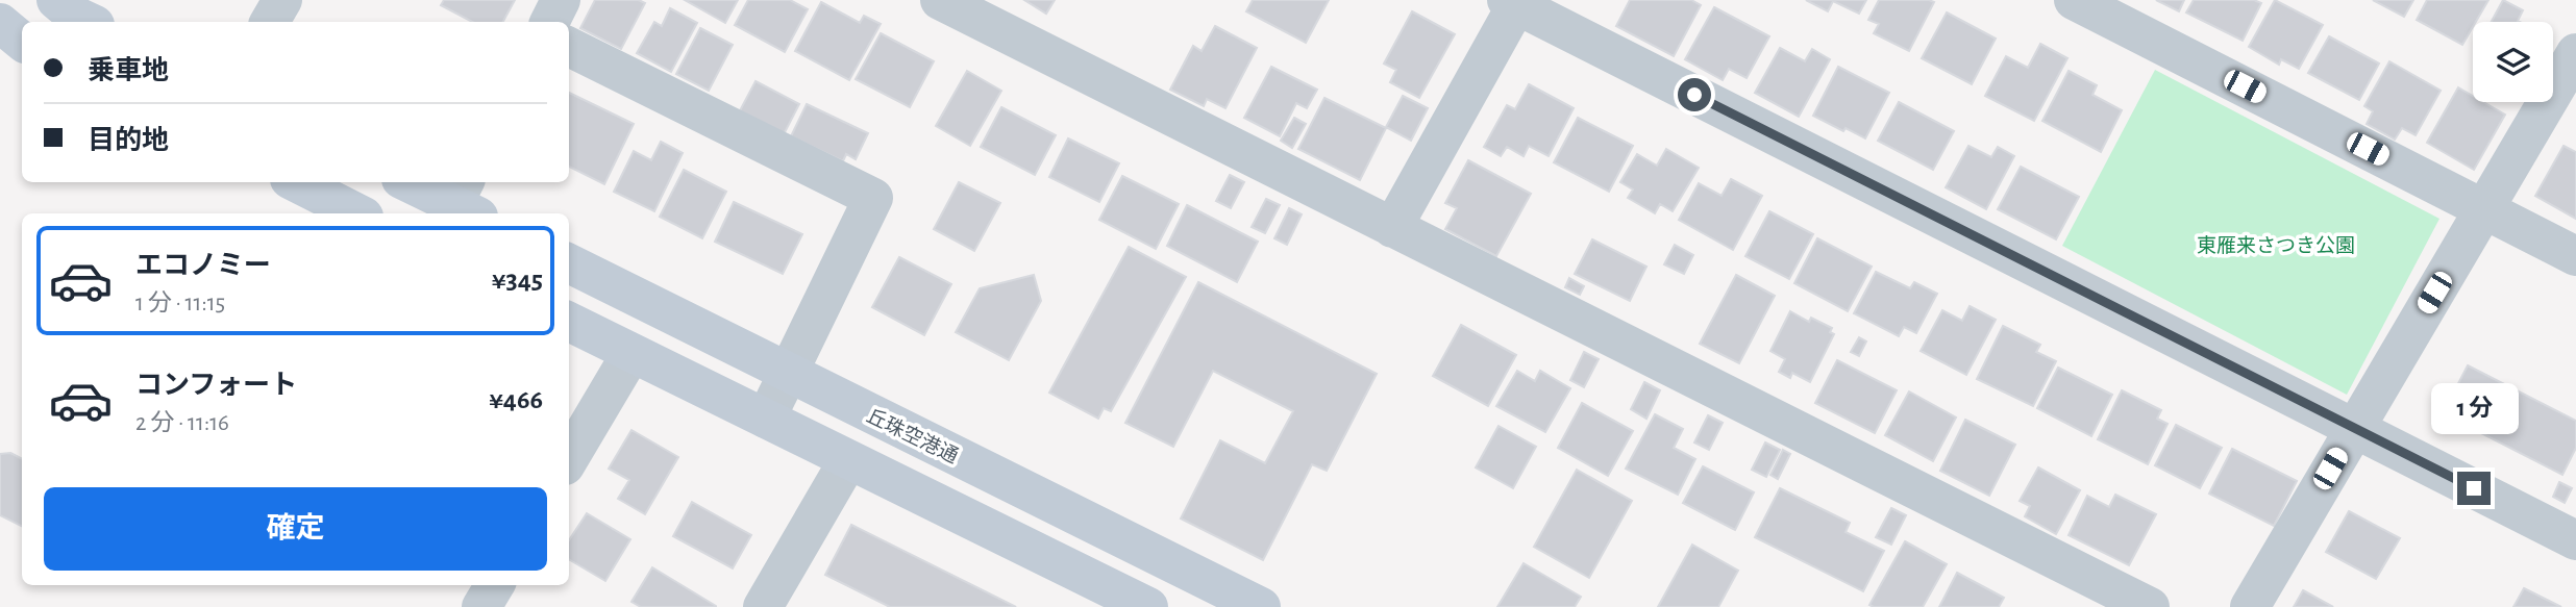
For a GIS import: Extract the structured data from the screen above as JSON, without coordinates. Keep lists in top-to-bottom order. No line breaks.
{"streets":{"main road":["丘珠空港通"]},"parks":["東雁来さつき公園"],"page":{"banner":["乗車地","目的地"],"list":[{"name":"エコノミー","note":"1 分 · 11:15","value":"¥345"},{"name":"コンフォート","note":"2 分 · 11:16","value":"¥466"}],"bubble":"1 分","buttons":"確定"}}
